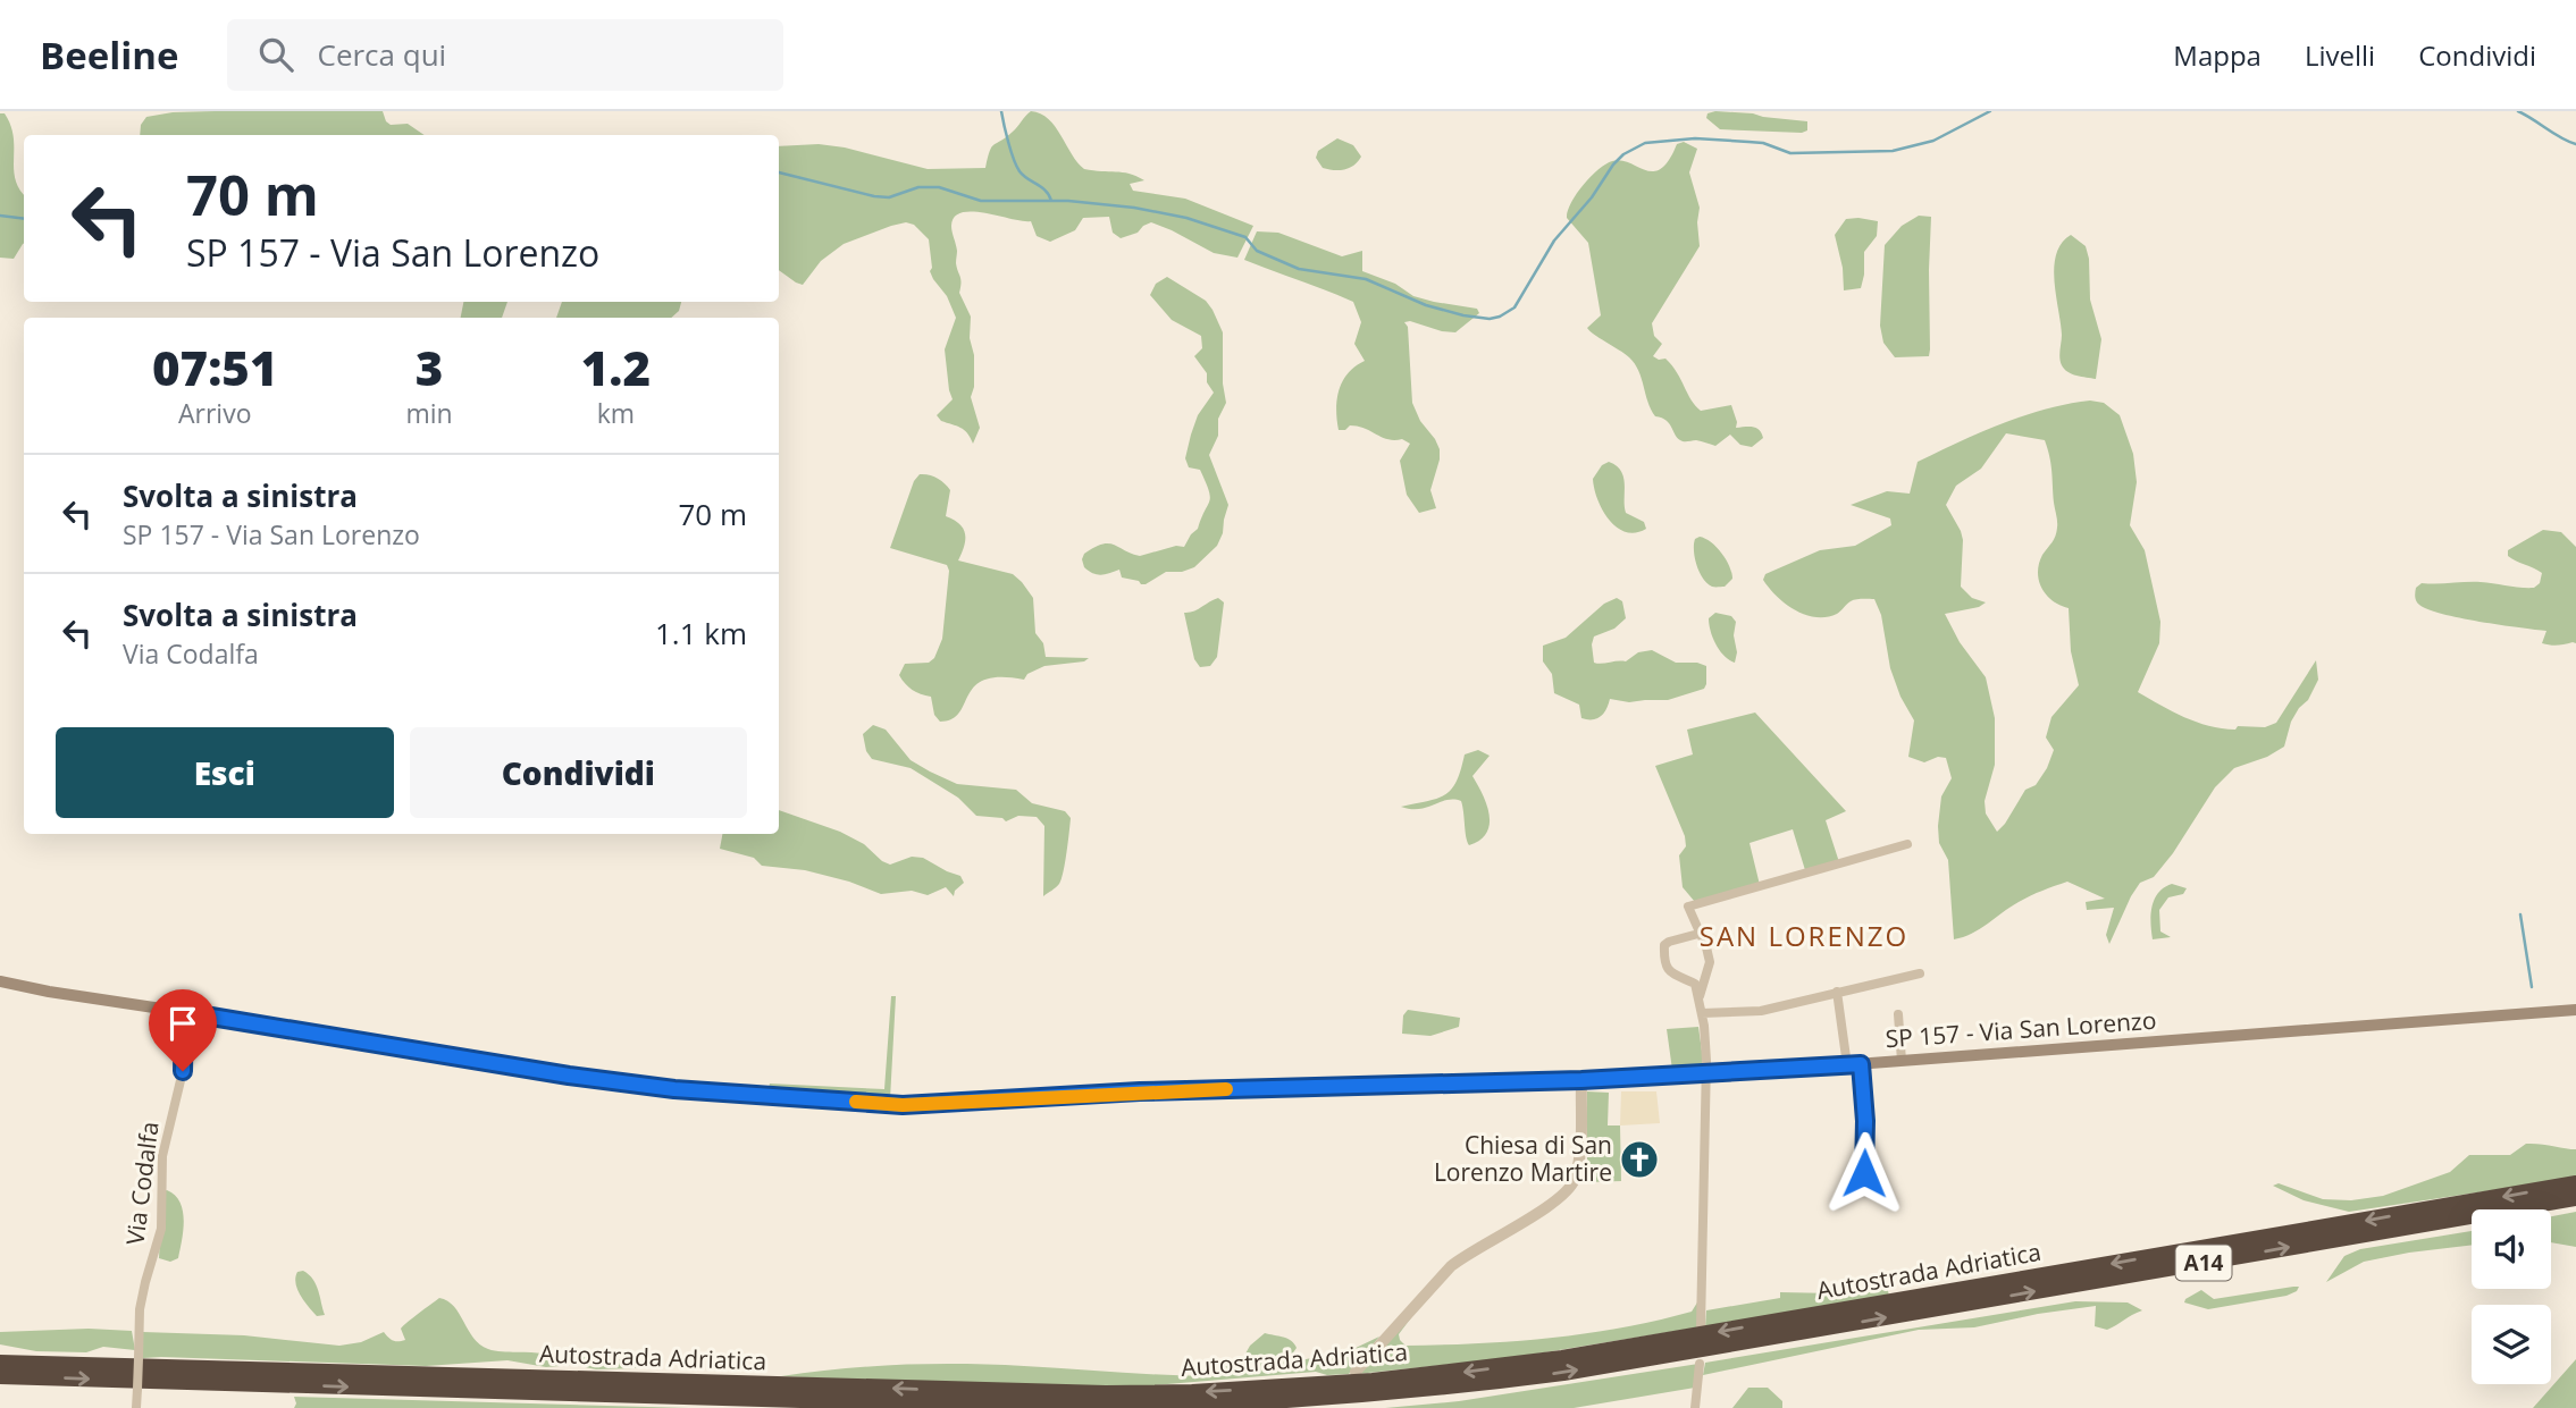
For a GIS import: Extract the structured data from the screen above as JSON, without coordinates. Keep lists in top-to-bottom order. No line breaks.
{"streets":{"highway":["A14","Autostrada Adriatica"],"main road":["SP 157 - Via San Lorenzo"],"street":["Via Codalfa"]},"crossings":[["SP 157 - Via San Lorenzo","Via Codalfa"]],"districts":["SAN LORENZO"],"places":{"church":["Chiesa di San Lorenzo Martire"]},"page":{"header":"Beeline","search":"Cerca qui","nav":["Mappa","Livelli","Condividi"],"turn":["70 m","SP 157 - Via San Lorenzo"],"eta":["07:51","Arrivo","3","min","1.2","km"],"list":[{"name":"Svolta a sinistra","note":"SP 157 - Via San Lorenzo","value":"70 m"},{"name":"Svolta a sinistra","note":"Via Codalfa","value":"1.1 km"}],"buttons":["Esci","Condividi"]}}
